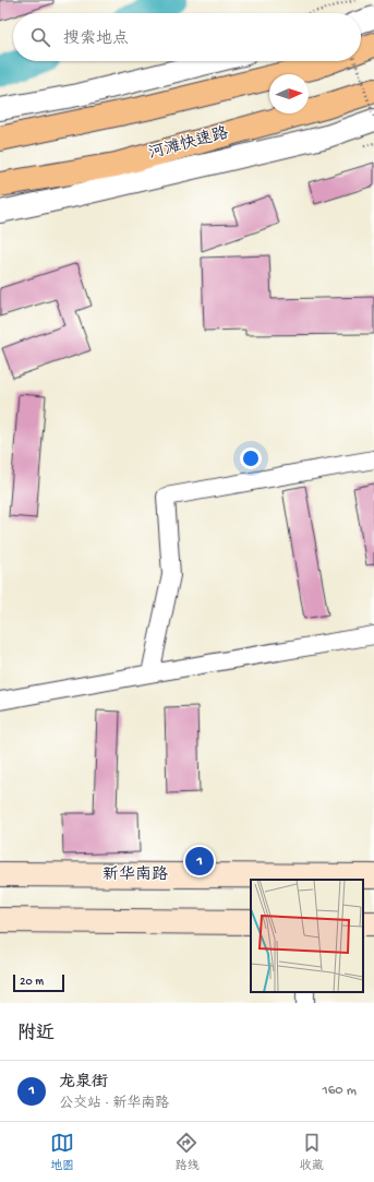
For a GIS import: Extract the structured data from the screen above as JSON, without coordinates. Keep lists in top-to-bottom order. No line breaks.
{"streets":{"highway":["河滩快速路"],"main road":["新华南路"]},"scale_bar":"20 m","north":"right","page":{"search":"搜索地点","pins":"1","scale":"20 m","heading":"附近","list":[{"mark":"1","name":"龙泉街","note":"公交站 · 新华南路","value":"160 m"}],"nav":["地图","路线","收藏"]}}
